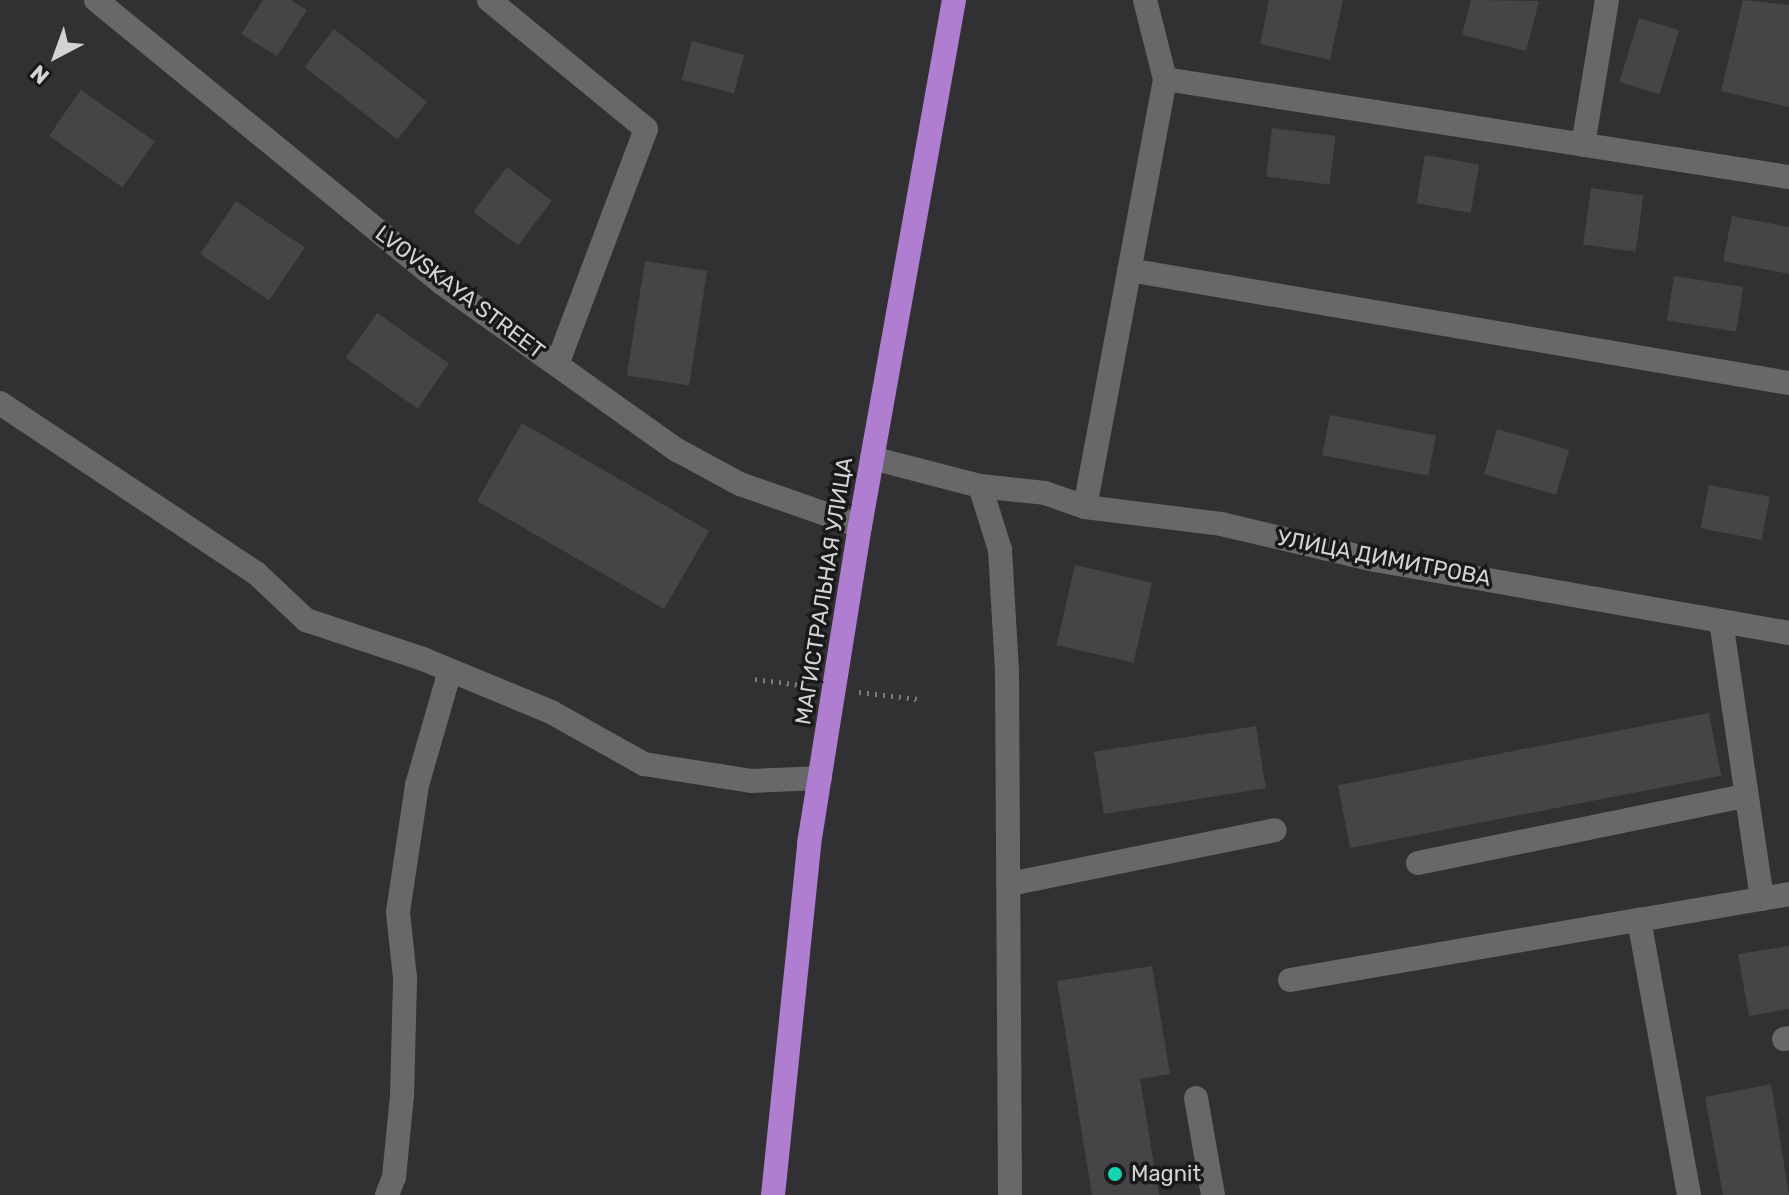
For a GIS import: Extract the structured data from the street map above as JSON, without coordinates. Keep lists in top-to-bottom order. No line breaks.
{"streets":{"highway":["МАГИСТРАЛЬНАЯ УЛИЦА"],"street":["LVOVSKAYA STREET","УЛИЦА ДИМИТРОВА"]},"crossings":[["LVOVSKAYA STREET","МАГИСТРАЛЬНАЯ УЛИЦА"],["УЛИЦА ДИМИТРОВА","МАГИСТРАЛЬНАЯ УЛИЦА"]],"places":["Magnit"],"north":"bottom left"}
